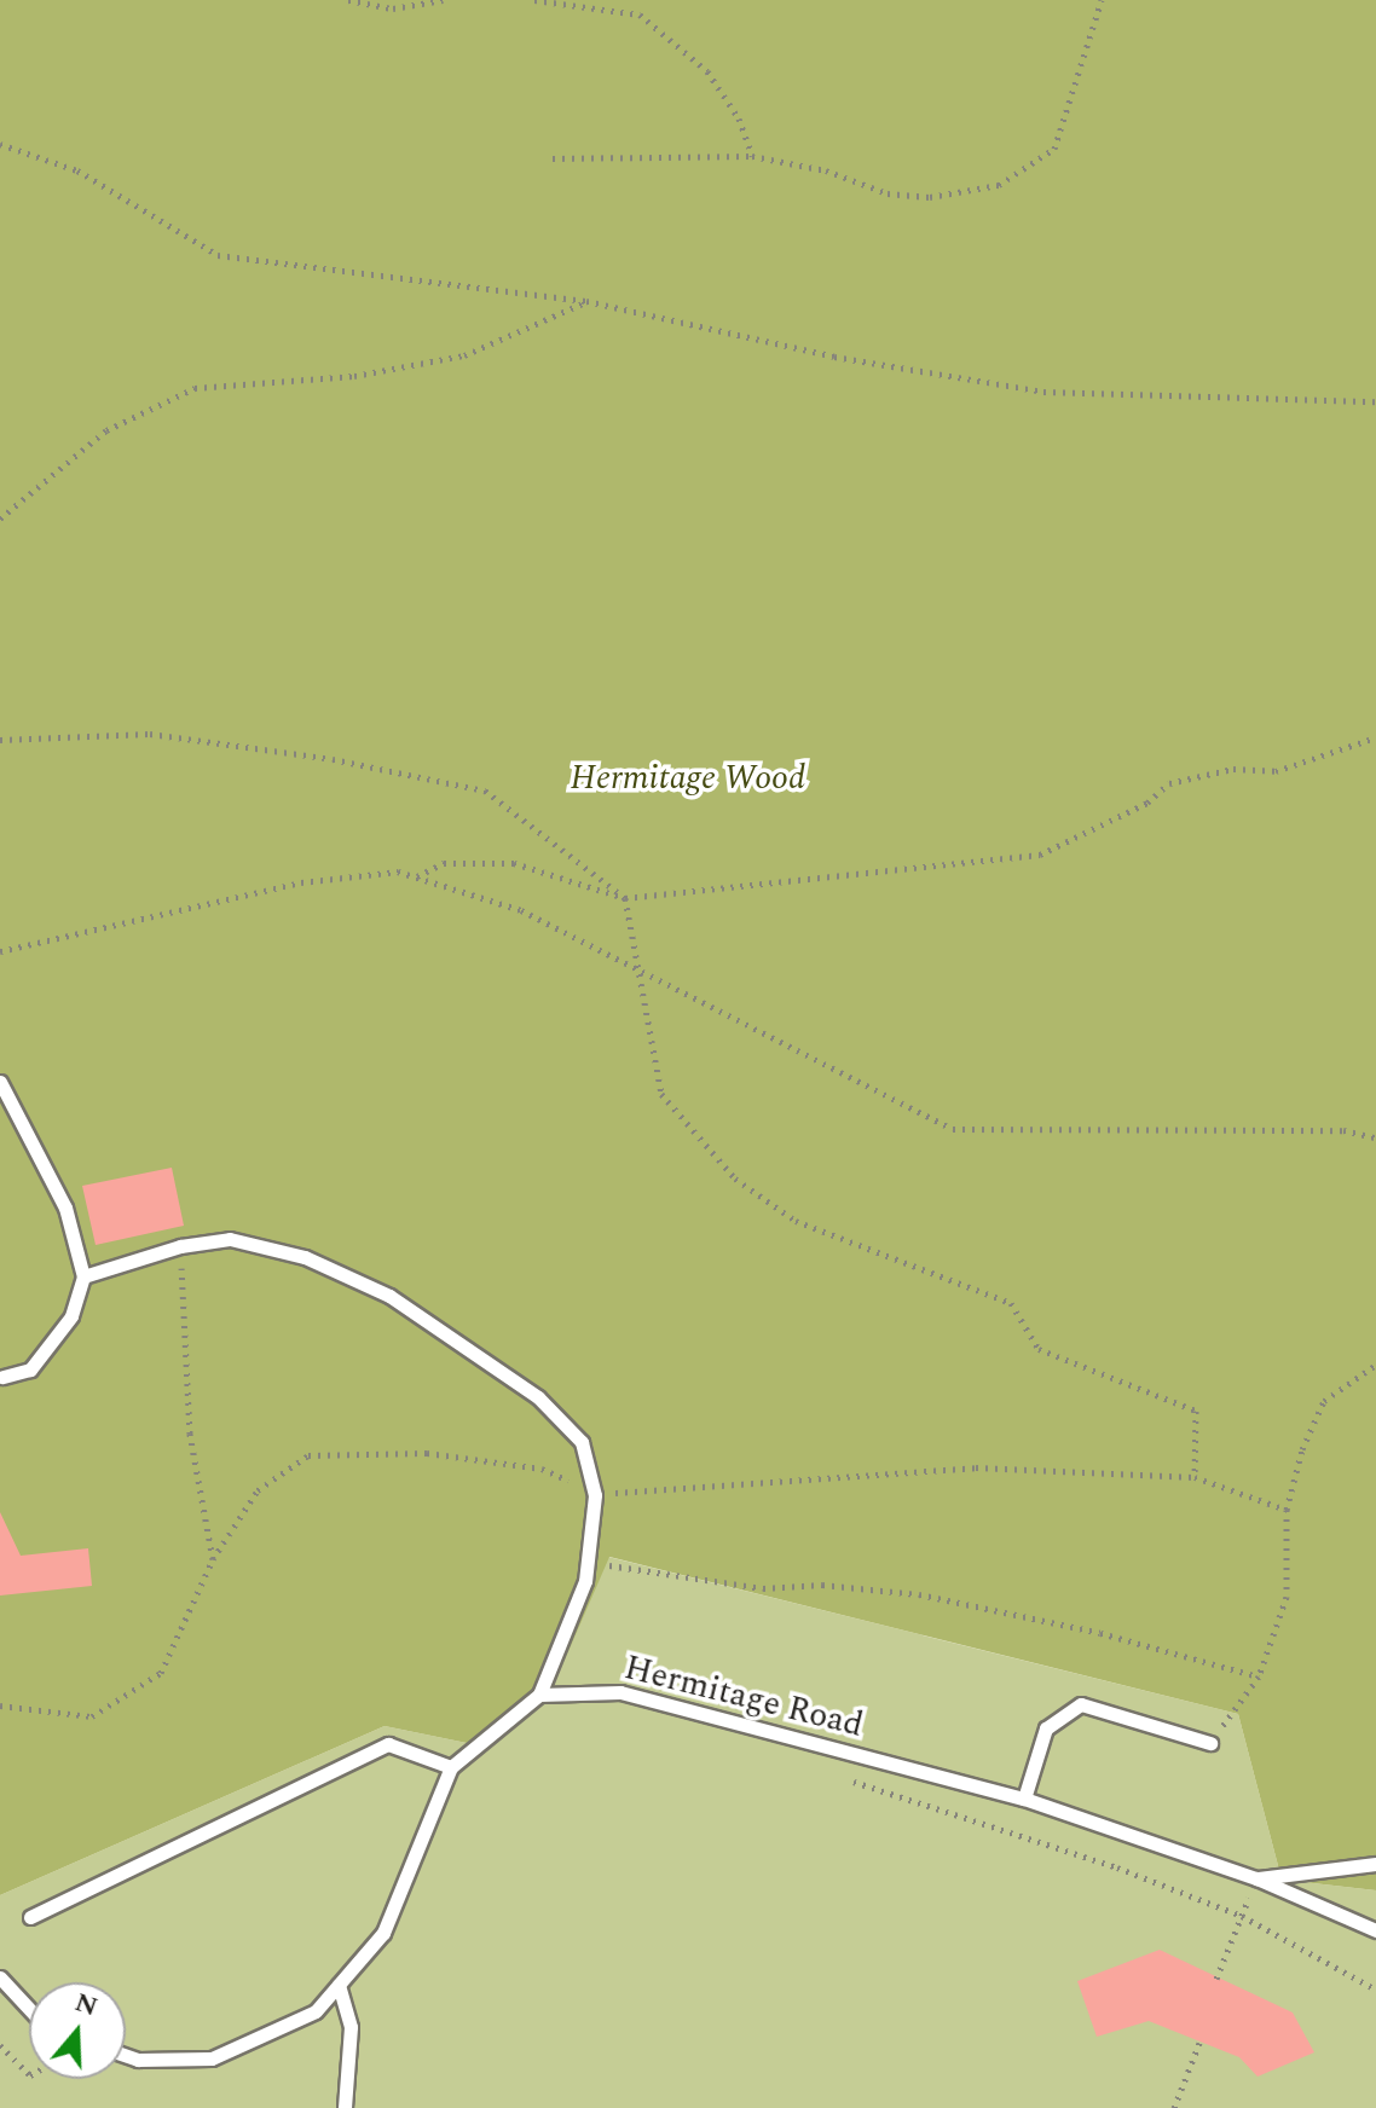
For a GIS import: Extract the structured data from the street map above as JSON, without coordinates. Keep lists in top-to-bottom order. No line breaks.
{"streets":{"lane":["Hermitage Road"]},"parks":["Hermitage Wood"],"north":"top"}
